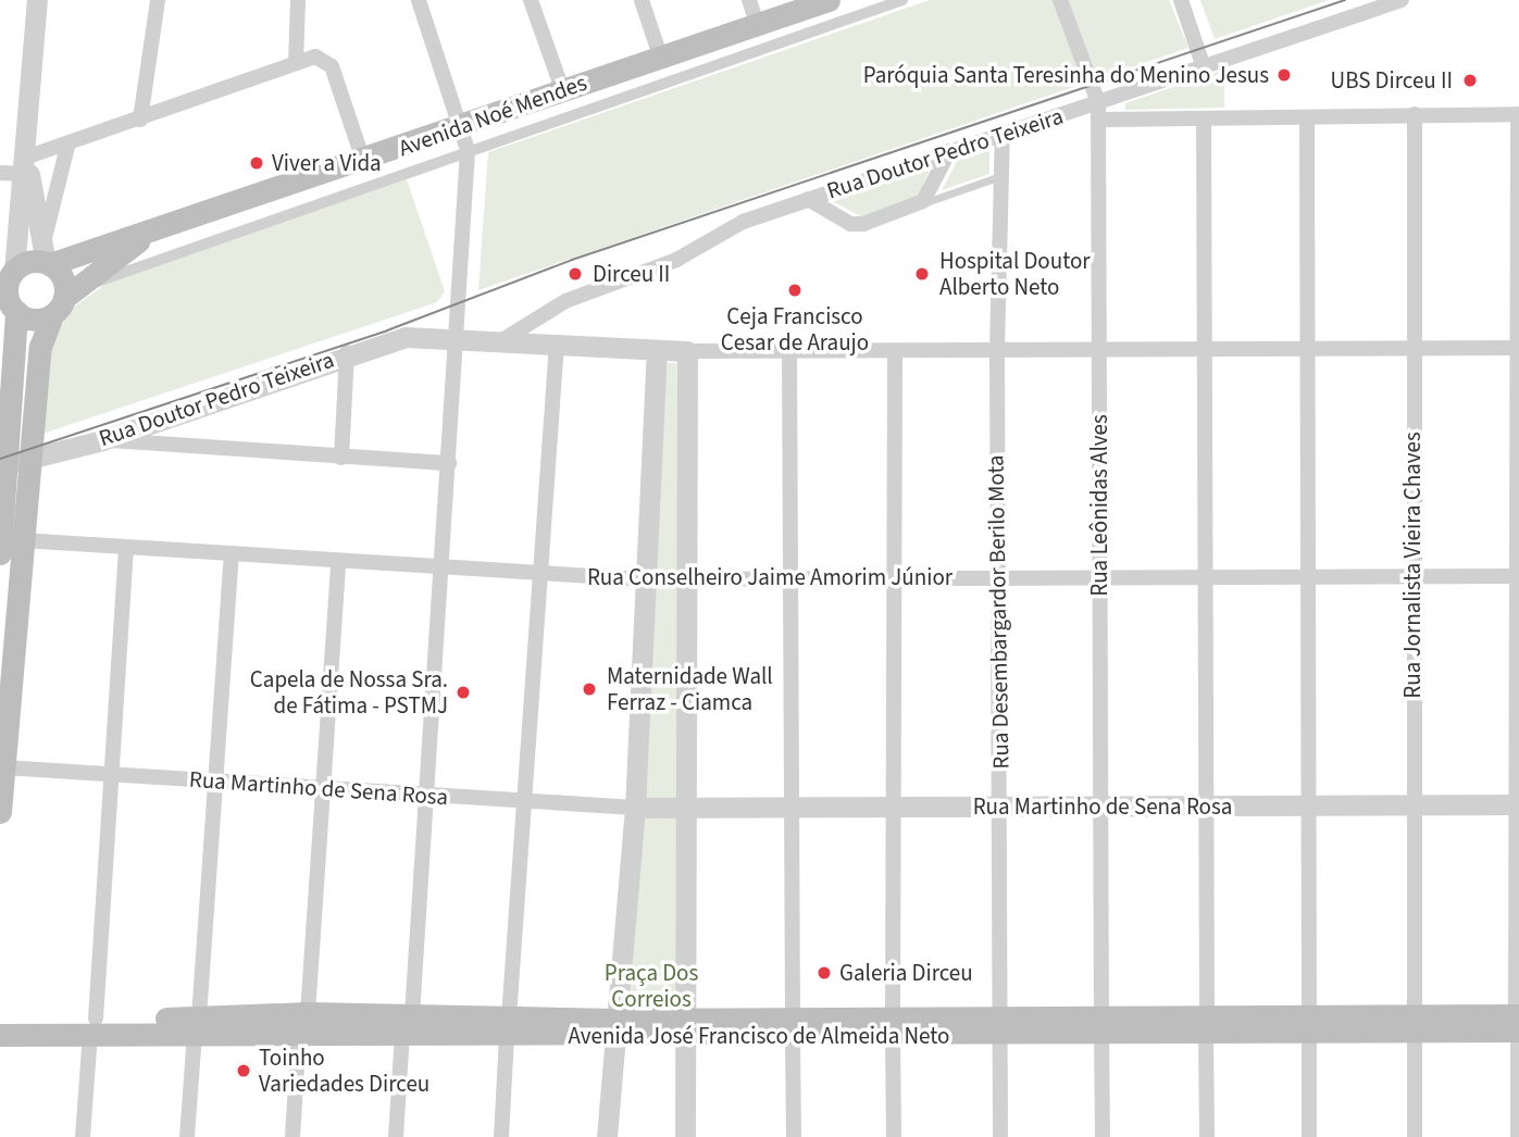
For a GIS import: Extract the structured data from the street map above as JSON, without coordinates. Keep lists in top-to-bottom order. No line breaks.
{"streets":{"main road":["Avenida Noé Mendes","Avenida José Francisco de Almeida Neto"],"street":["Rua Doutor Pedro Teixeira","Rua Leônidas Alves","Rua Jornalista Vieira Chaves","Rua Conselheiro Jaime Amorim Júnior","Rua Desembargardor Berilo Mota","Rua Martinho de Sena Rosa"]},"crossings":[["Rua Doutor Pedro Teixeira","Rua Leônidas Alves"],["Rua Doutor Pedro Teixeira","Rua Desembargardor Berilo Mota"],["Rua Leônidas Alves","Rua Conselheiro Jaime Amorim Júnior"],["Rua Leônidas Alves","Rua Martinho de Sena Rosa"],["Rua Leônidas Alves","Avenida José Francisco de Almeida Neto"],["Rua Jornalista Vieira Chaves","Rua Conselheiro Jaime Amorim Júnior"],["Rua Jornalista Vieira Chaves","Rua Martinho de Sena Rosa"],["Rua Jornalista Vieira Chaves","Avenida José Francisco de Almeida Neto"],["Rua Conselheiro Jaime Amorim Júnior","Rua Desembargardor Berilo Mota"],["Rua Desembargardor Berilo Mota","Rua Martinho de Sena Rosa"],["Rua Desembargardor Berilo Mota","Avenida José Francisco de Almeida Neto"]],"parks":["Praça Dos Correios"],"places":["Paróquia Santa Teresinha do Menino Jesus","UBS Dirceu II","Viver a Vida","Dirceu II","Hospital Doutor Alberto Neto","Ceja Francisco Cesar de Araujo","Maternidade Wall Ferraz - Ciamca","Capela de Nossa Sra. de Fátima - PSTMJ","Galeria Dirceu","Toinho Variedades Dirceu"]}
